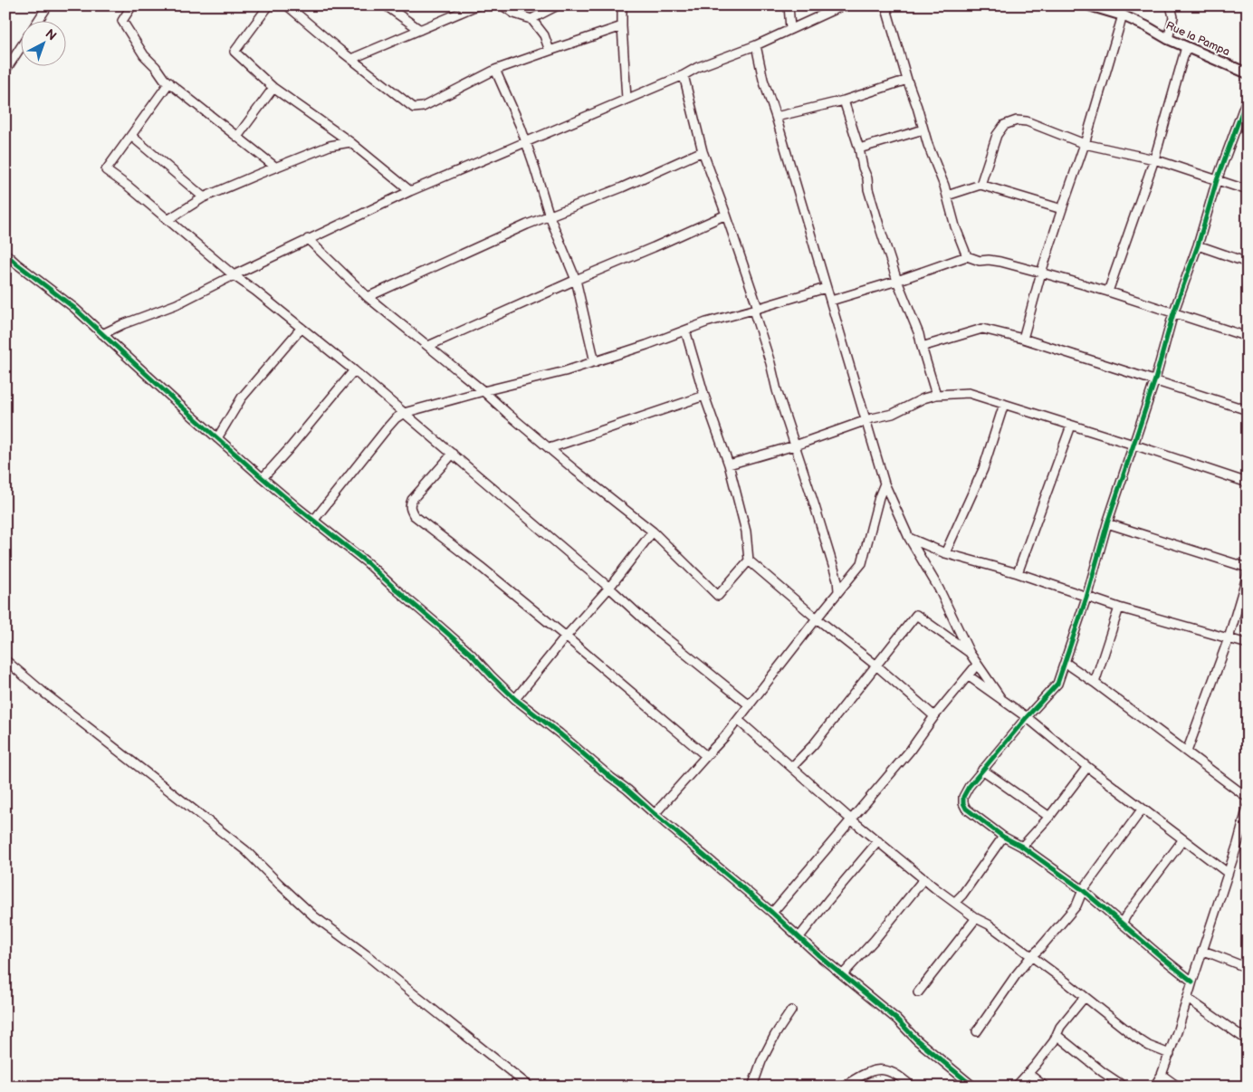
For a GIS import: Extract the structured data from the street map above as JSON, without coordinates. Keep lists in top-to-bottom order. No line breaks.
{"streets":{"street":["Rue la Pampa"]},"north":"top right"}
